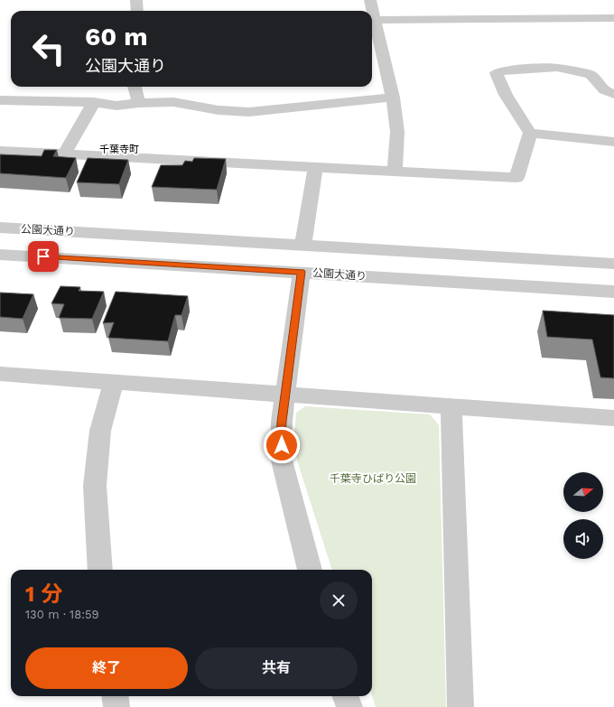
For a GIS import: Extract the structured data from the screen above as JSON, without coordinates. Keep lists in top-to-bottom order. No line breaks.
{"streets":{"street":["公園大通り"]},"districts":["千葉寺町"],"parks":["千葉寺ひばり公園"],"north":"right","page":{"turn":["60 m","公園大通り"],"heading":["1 分","130 m · 18:59"],"buttons":["終了","共有"]}}
